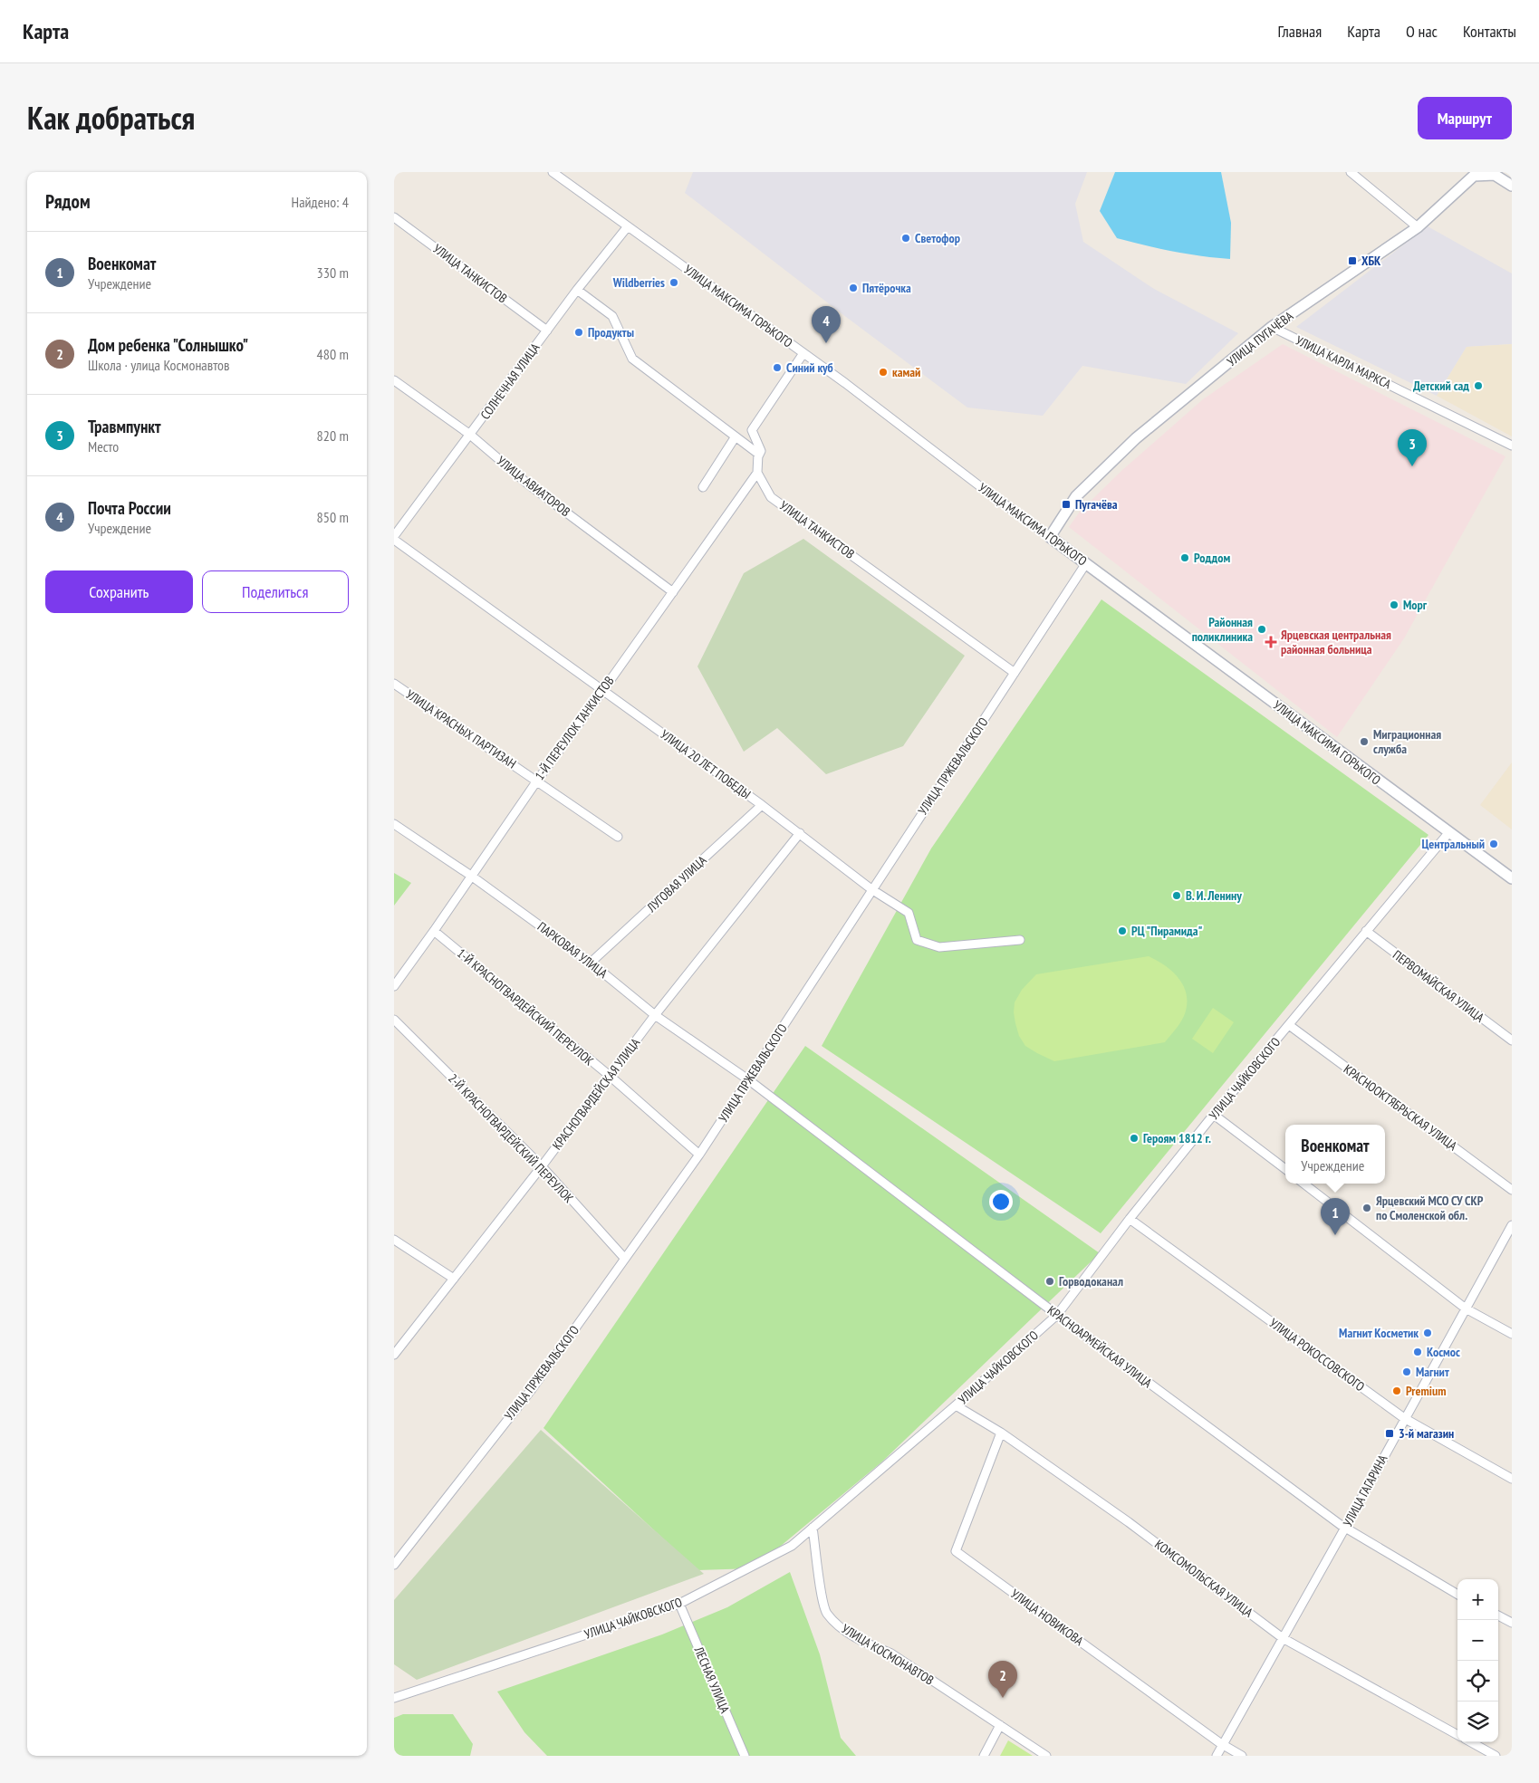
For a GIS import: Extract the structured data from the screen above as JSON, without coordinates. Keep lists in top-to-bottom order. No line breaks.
{"streets":{"street":["УЛИЦА ТАНКИСТОВ","УЛИЦА МАКСИМА ГОРЬКОГО","УЛИЦА ПУГАЧЁВА","УЛИЦА КАРЛА МАРКСА","СОЛНЕЧНАЯ УЛИЦА","УЛИЦА АВИАТОРОВ","1-Й ПЕРЕУЛОК ТАНКИСТОВ","УЛИЦА КРАСНЫХ ПАРТИЗАН","УЛИЦА 20 ЛЕТ ПОБЕДЫ","УЛИЦА ПРЖЕВАЛЬСКОГО","ЛУГОВАЯ УЛИЦА","ПАРКОВАЯ УЛИЦА","ПЕРВОМАЙСКАЯ УЛИЦА","1-Й КРАСНОГВАРДЕЙСКИЙ ПЕРЕУЛОК","УЛИЦА ЧАЙКОВСКОГО","КРАСНОГВАРДЕЙСКАЯ УЛИЦА","КРАСНООКТЯБРЬСКАЯ УЛИЦА","2-Й КРАСНОГВАРДЕЙСКИЙ ПЕРЕУЛОК","КРАСНОАРМЕЙСКАЯ УЛИЦА","УЛИЦА РОКОССОВСКОГО","УЛИЦА ГАГАРИНА","КОМСОМОЛЬСКАЯ УЛИЦА","УЛИЦА НОВИКОВА","УЛИЦА КОСМОНАВТОВ","ЛЕСНАЯ УЛИЦА"]},"crossings":[["УЛИЦА ТАНКИСТОВ","СОЛНЕЧНАЯ УЛИЦА"],["УЛИЦА ТАНКИСТОВ","1-Й ПЕРЕУЛОК ТАНКИСТОВ"],["УЛИЦА ТАНКИСТОВ","УЛИЦА ПРЖЕВАЛЬСКОГО"],["УЛИЦА МАКСИМА ГОРЬКОГО","УЛИЦА ПУГАЧЁВА"],["УЛИЦА МАКСИМА ГОРЬКОГО","СОЛНЕЧНАЯ УЛИЦА"],["УЛИЦА МАКСИМА ГОРЬКОГО","УЛИЦА ПРЖЕВАЛЬСКОГО"],["УЛИЦА МАКСИМА ГОРЬКОГО","УЛИЦА ЧАЙКОВСКОГО"],["УЛИЦА ПУГАЧЁВА","УЛИЦА КАРЛА МАРКСА"],["СОЛНЕЧНАЯ УЛИЦА","УЛИЦА АВИАТОРОВ"],["УЛИЦА АВИАТОРОВ","1-Й ПЕРЕУЛОК ТАНКИСТОВ"],["1-Й ПЕРЕУЛОК ТАНКИСТОВ","УЛИЦА КРАСНЫХ ПАРТИЗАН"],["1-Й ПЕРЕУЛОК ТАНКИСТОВ","УЛИЦА 20 ЛЕТ ПОБЕДЫ"],["1-Й ПЕРЕУЛОК ТАНКИСТОВ","ПАРКОВАЯ УЛИЦА"],["1-Й ПЕРЕУЛОК ТАНКИСТОВ","1-Й КРАСНОГВАРДЕЙСКИЙ ПЕРЕУЛОК"],["УЛИЦА 20 ЛЕТ ПОБЕДЫ","УЛИЦА ПРЖЕВАЛЬСКОГО"],["УЛИЦА 20 ЛЕТ ПОБЕДЫ","ЛУГОВАЯ УЛИЦА"],["УЛИЦА 20 ЛЕТ ПОБЕДЫ","КРАСНОГВАРДЕЙСКАЯ УЛИЦА"],["УЛИЦА ПРЖЕВАЛЬСКОГО","ПАРКОВАЯ УЛИЦА"],["УЛИЦА ПРЖЕВАЛЬСКОГО","1-Й КРАСНОГВАРДЕЙСКИЙ ПЕРЕУЛОК"],["УЛИЦА ПРЖЕВАЛЬСКОГО","2-Й КРАСНОГВАРДЕЙСКИЙ ПЕРЕУЛОК"],["УЛИЦА ПРЖЕВАЛЬСКОГО","КРАСНОАРМЕЙСКАЯ УЛИЦА"],["ЛУГОВАЯ УЛИЦА","ПАРКОВАЯ УЛИЦА"],["ПАРКОВАЯ УЛИЦА","КРАСНОГВАРДЕЙСКАЯ УЛИЦА"],["ПАРКОВАЯ УЛИЦА","КРАСНОАРМЕЙСКАЯ УЛИЦА"],["ПЕРВОМАЙСКАЯ УЛИЦА","УЛИЦА ЧАЙКОВСКОГО"],["1-Й КРАСНОГВАРДЕЙСКИЙ ПЕРЕУЛОК","КРАСНОГВАРДЕЙСКАЯ УЛИЦА"],["УЛИЦА ЧАЙКОВСКОГО","КРАСНООКТЯБРЬСКАЯ УЛИЦА"],["УЛИЦА ЧАЙКОВСКОГО","КРАСНОАРМЕЙСКАЯ УЛИЦА"],["УЛИЦА ЧАЙКОВСКОГО","УЛИЦА РОКОССОВСКОГО"],["УЛИЦА ЧАЙКОВСКОГО","КОМСОМОЛЬСКАЯ УЛИЦА"],["УЛИЦА ЧАЙКОВСКОГО","УЛИЦА КОСМОНАВТОВ"],["УЛИЦА ЧАЙКОВСКОГО","ЛЕСНАЯ УЛИЦА"],["КРАСНОГВАРДЕЙСКАЯ УЛИЦА","2-Й КРАСНОГВАРДЕЙСКИЙ ПЕРЕУЛОК"],["КРАСНОАРМЕЙСКАЯ УЛИЦА","УЛИЦА ГАГАРИНА"],["УЛИЦА РОКОССОВСКОГО","УЛИЦА ГАГАРИНА"],["УЛИЦА ГАГАРИНА","КОМСОМОЛЬСКАЯ УЛИЦА"],["УЛИЦА ГАГАРИНА","УЛИЦА НОВИКОВА"],["КОМСОМОЛЬСКАЯ УЛИЦА","УЛИЦА НОВИКОВА"]],"places":{"other":["Светофор","Wildberries","Пятёрочка","Продукты","Синий куб","камай","Детский сад","Роддом","Морг","Районная поликлиника","Миграционная служба","Центральный","В. И. Ленину","РЦ \"Пирамида\"","Героям 1812 г.","Ярцевский МСО СУ СКР по Смоленской обл.","Горводоканал","Магнит Косметик","Космос","Магнит","Premium"],"transit":["ХБК","Пугачёва","3-й магазин"],"health":["Ярцевская центральная районная больница"]},"page":{"header":"Карта","nav":["Главная","Карта","О нас","Контакты"],"title":"Как добраться","buttons":["Маршрут",["Сохранить","Поделиться"]],"heading":["Рядом","Найдено: 4"],"list":[{"mark":"1","name":"Военкомат","note":"Учреждение","value":"330 m"},{"mark":"2","name":"Дом ребенка \"Солнышко\"","note":"Школа · улица Космонавтов","value":"480 m"},{"mark":"3","name":"Травмпункт","note":"Место","value":"820 m"},{"mark":"4","name":"Почта России","note":"Учреждение","value":"850 m"}],"pins":["4","3","1","2"],"popup":["Военкомат","Учреждение"],"map_buttons":["+","−"]}}
